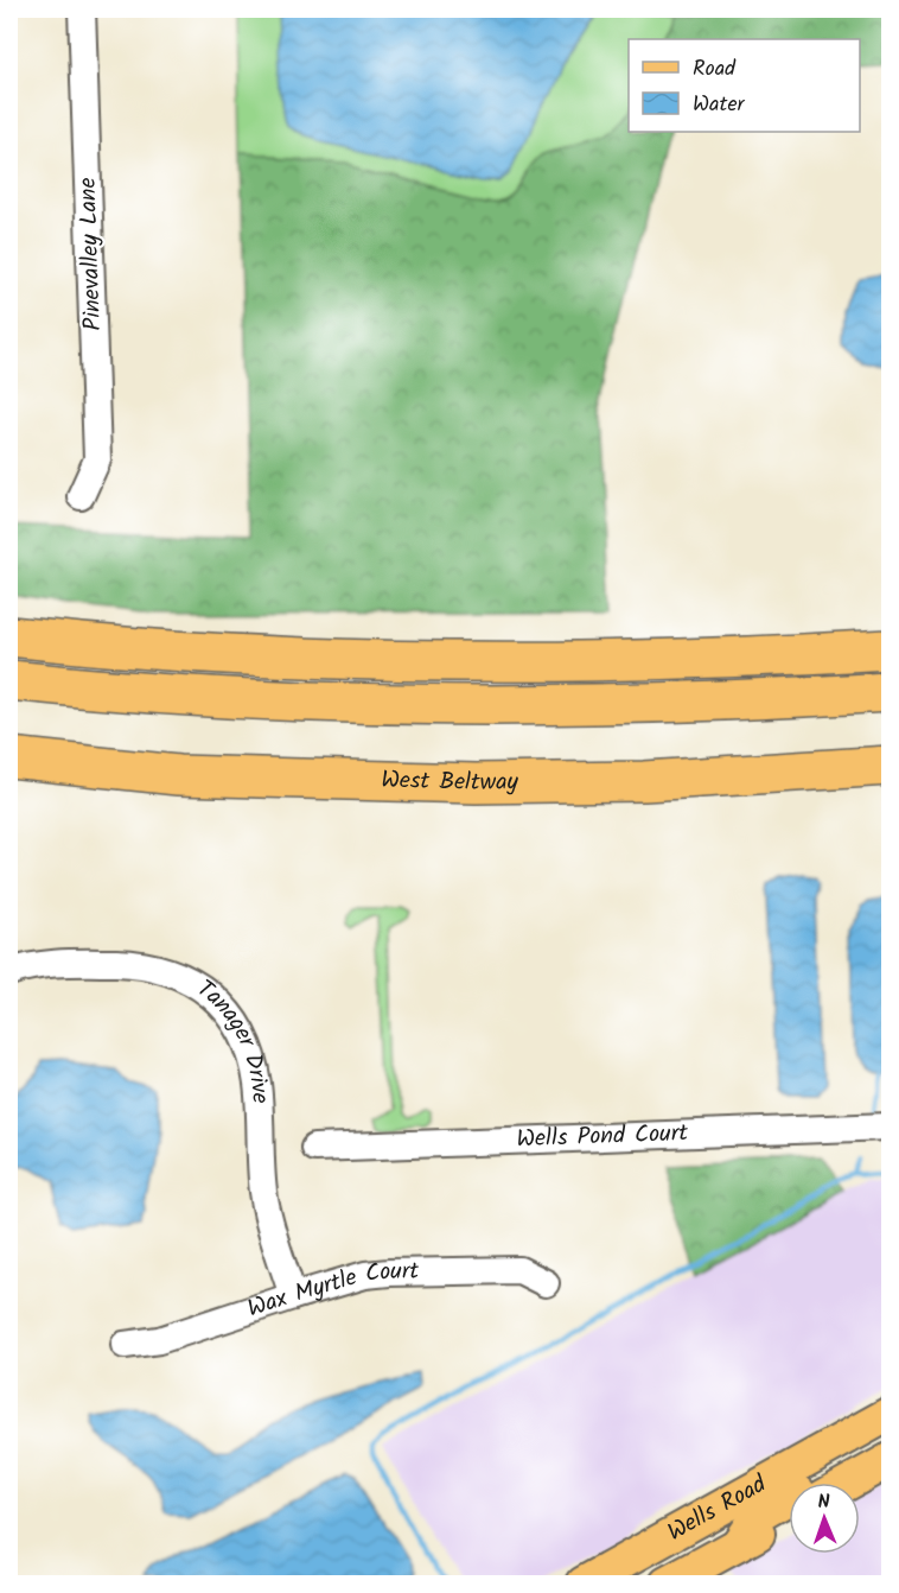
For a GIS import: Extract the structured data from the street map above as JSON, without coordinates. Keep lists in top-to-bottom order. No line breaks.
{"streets":{"highway":["West Beltway"],"main road":["Wells Road"],"street":["Pinevalley Lane","Tanager Drive","Wells Pond Court","Wax Myrtle Court"]},"crossings":[["Tanager Drive","Wax Myrtle Court"]],"legend":["Road","Water"],"north":"top"}
